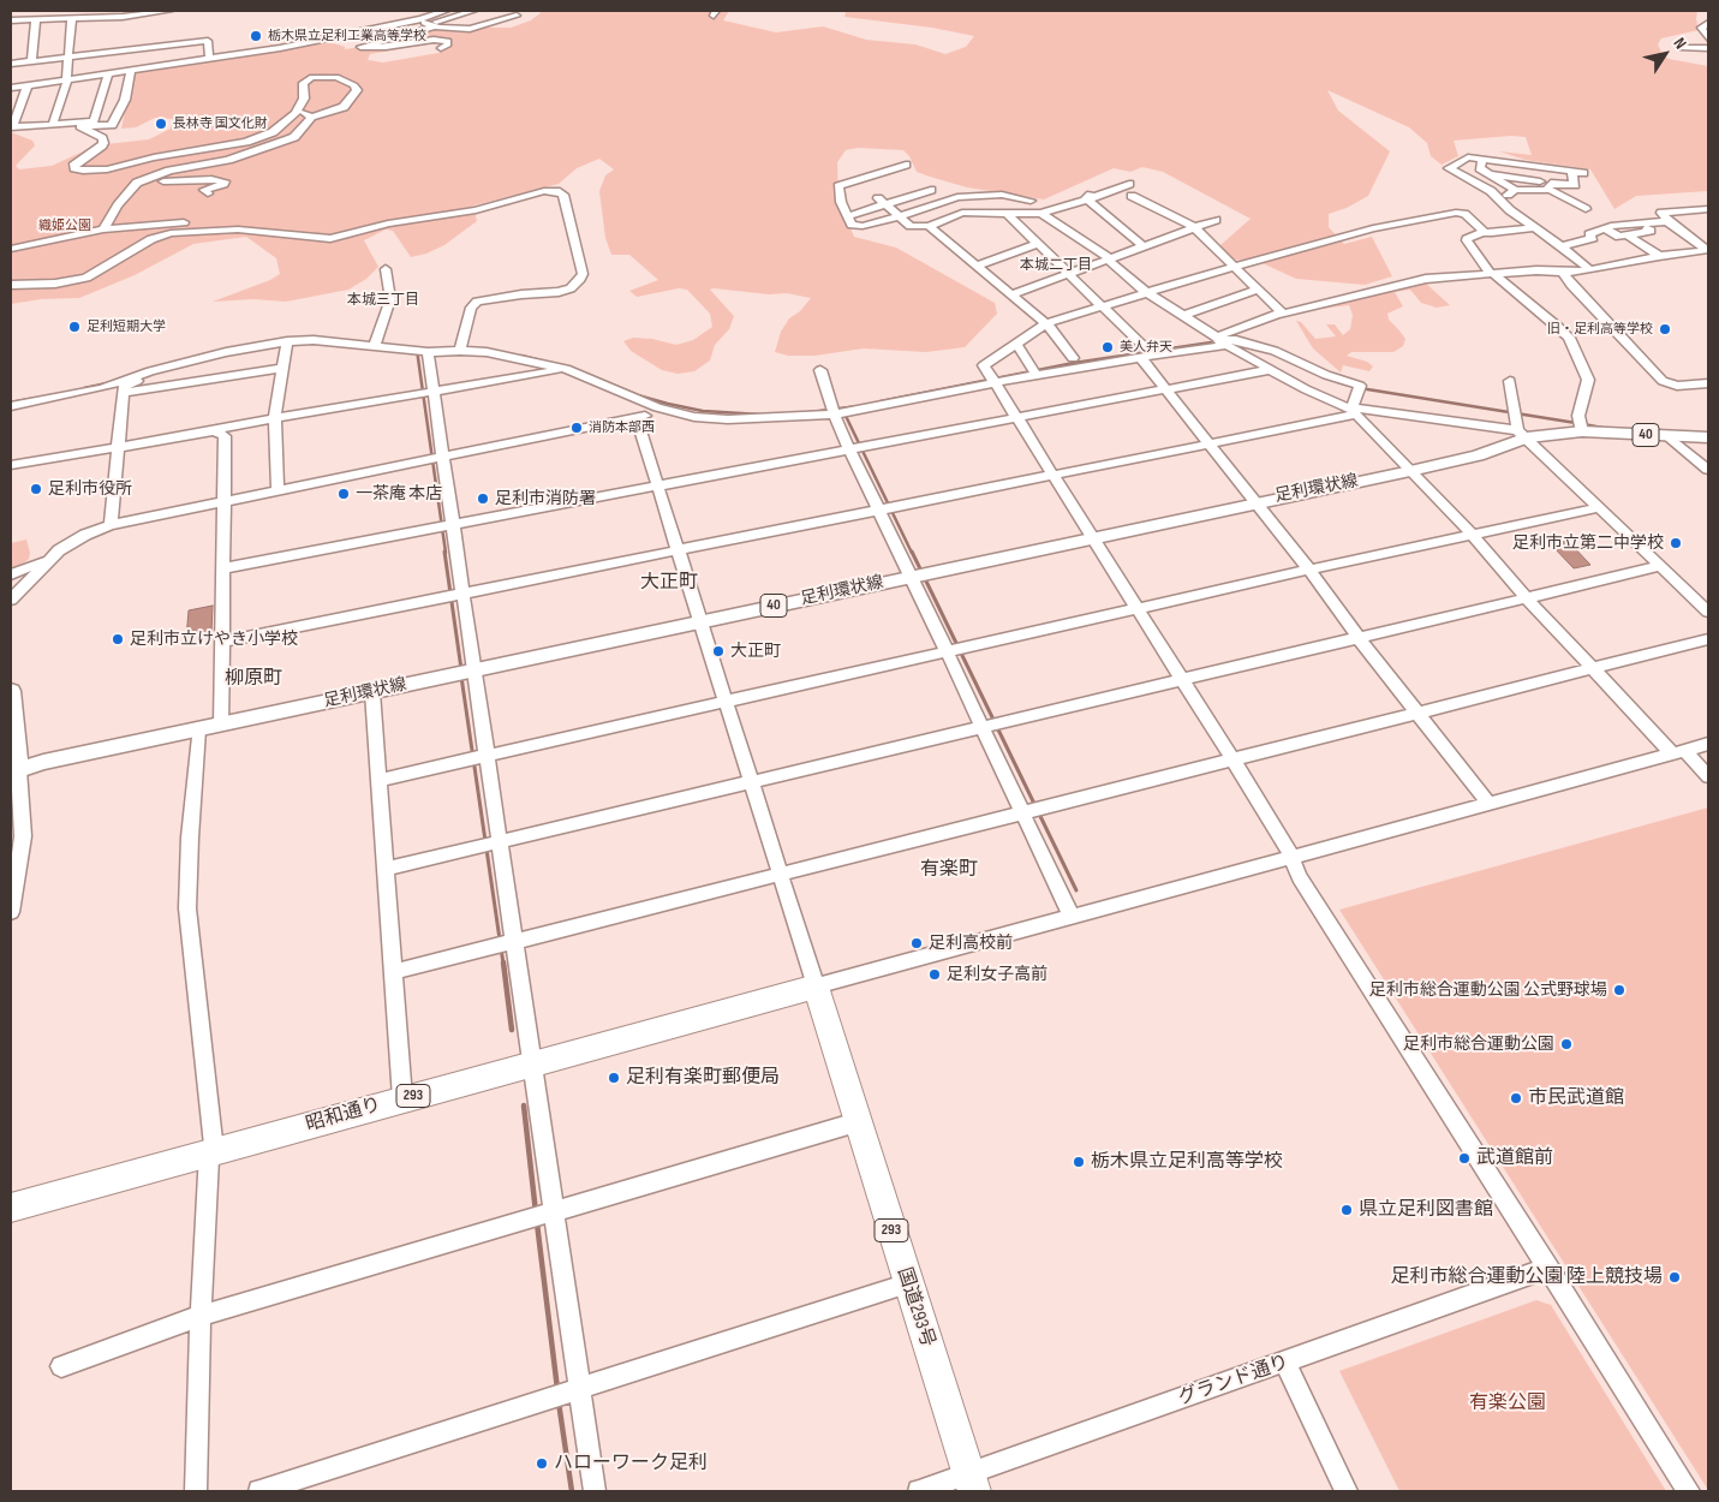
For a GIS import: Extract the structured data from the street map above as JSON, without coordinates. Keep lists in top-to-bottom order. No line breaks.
{"streets":{"highway":["293","昭和通り","国道293号"],"main road":["40","足利環状線"],"street":["グランド通り"]},"crossings":[["昭和通り","国道293号"],["国道293号","グランド通り"]],"districts":["本城二丁目","本城三丁目","大正町","柳原町","有楽町"],"parks":["織姫公園","有楽公園"],"places":["栃木県立足利工業高等学校","長林寺 国文化財","足利短期大学","旧・足利高等学校","美人弁天","消防本部西","足利市役所","一茶庵 本店","足利市消防署","足利市立第二中学校","足利市立けやき小学校","大正町","足利高校前","足利女子高前","足利市総合運動公園 公式野球場","足利市総合運動公園","足利有楽町郵便局","市民武道館","武道館前","栃木県立足利高等学校","県立足利図書館","足利市総合運動公園 陸上競技場","ハローワーク足利"],"north":"top right"}
